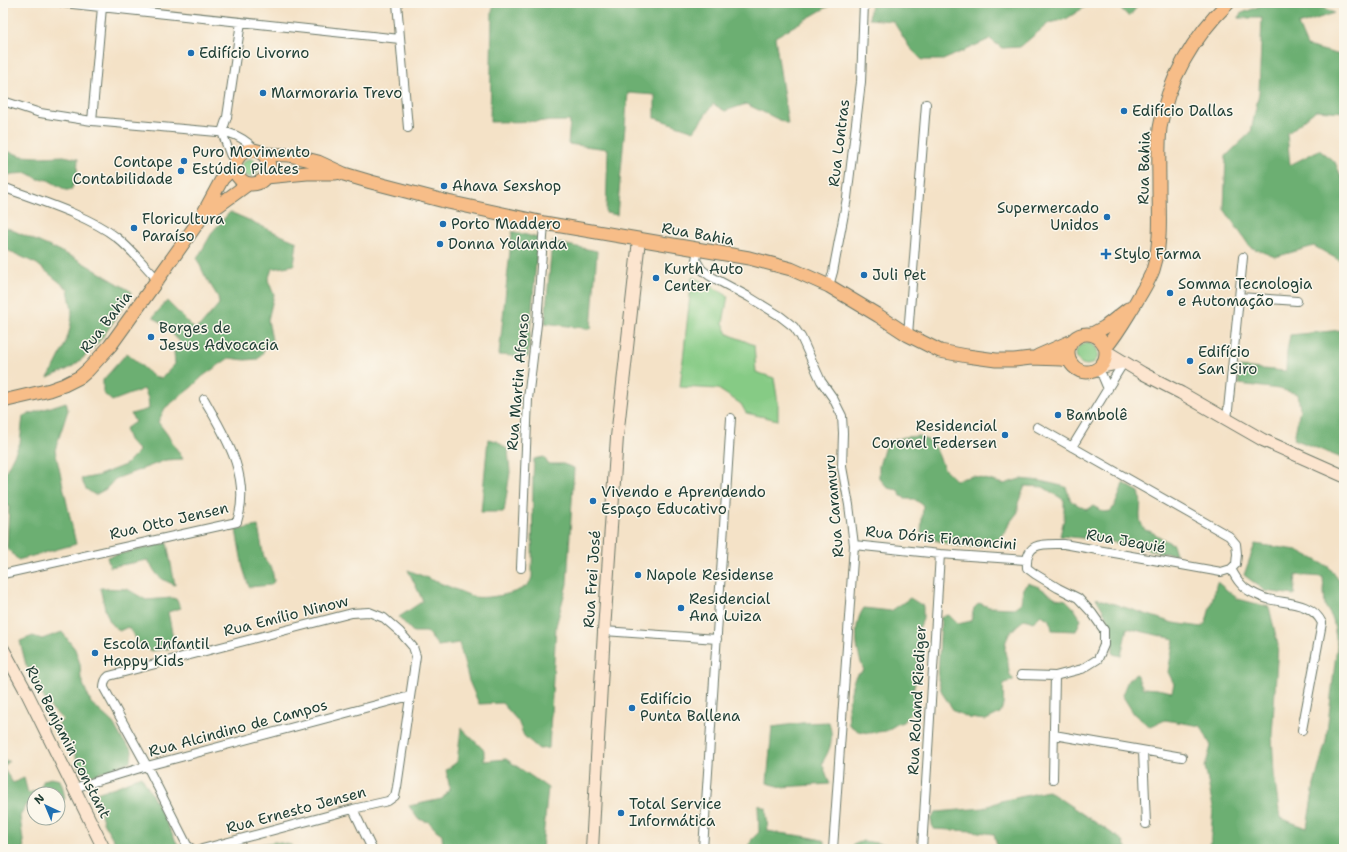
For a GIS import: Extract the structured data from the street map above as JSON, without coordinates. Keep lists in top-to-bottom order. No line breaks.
{"streets":{"main road":["Rua Bahia"],"street":["Rua Lontras","Rua Martin Afonso","Rua Caramuru","Rua Otto Jensen","Rua Dóris Fiamoncini","Rua Jequié","Rua Frei José","Rua Emílio Ninow","Rua Roland Riediger","Rua Alcindino de Campos","Rua Benjamin Constant","Rua Ernesto Jensen"]},"crossings":[["Rua Lontras","Rua Bahia"],["Rua Bahia","Rua Martin Afonso"],["Rua Bahia","Rua Caramuru"],["Rua Bahia","Rua Frei José"],["Rua Caramuru","Rua Dóris Fiamoncini"],["Rua Dóris Fiamoncini","Rua Jequié"],["Rua Dóris Fiamoncini","Rua Roland Riediger"],["Rua Emílio Ninow","Rua Alcindino de Campos"],["Rua Emílio Ninow","Rua Ernesto Jensen"],["Rua Alcindino de Campos","Rua Benjamin Constant"]],"places":{"other":["Edifício Livorno","Marmoraria Trevo","Edifício Dallas","Puro Movimento Estúdio Pilates","Contape Contabilidade","Ahava Sexshop","Supermercado Unidos","Porto Maddero","Floricultura Paraíso","Donna Yolannda","Juli Pet","Kurth Auto Center","Somma Tecnologia e Automação","Borges de Jesus Advocacia","Edifício San Siro","Bambolê","Residencial Coronel Federsen","Vivendo e Aprendendo Espaço Educativo","Napole Residense","Residencial Ana Luiza","Escola Infantil Happy Kids","Edifício Punta Ballena","Total Service Informática"],"health":["Stylo Farma"]},"north":"top left"}
